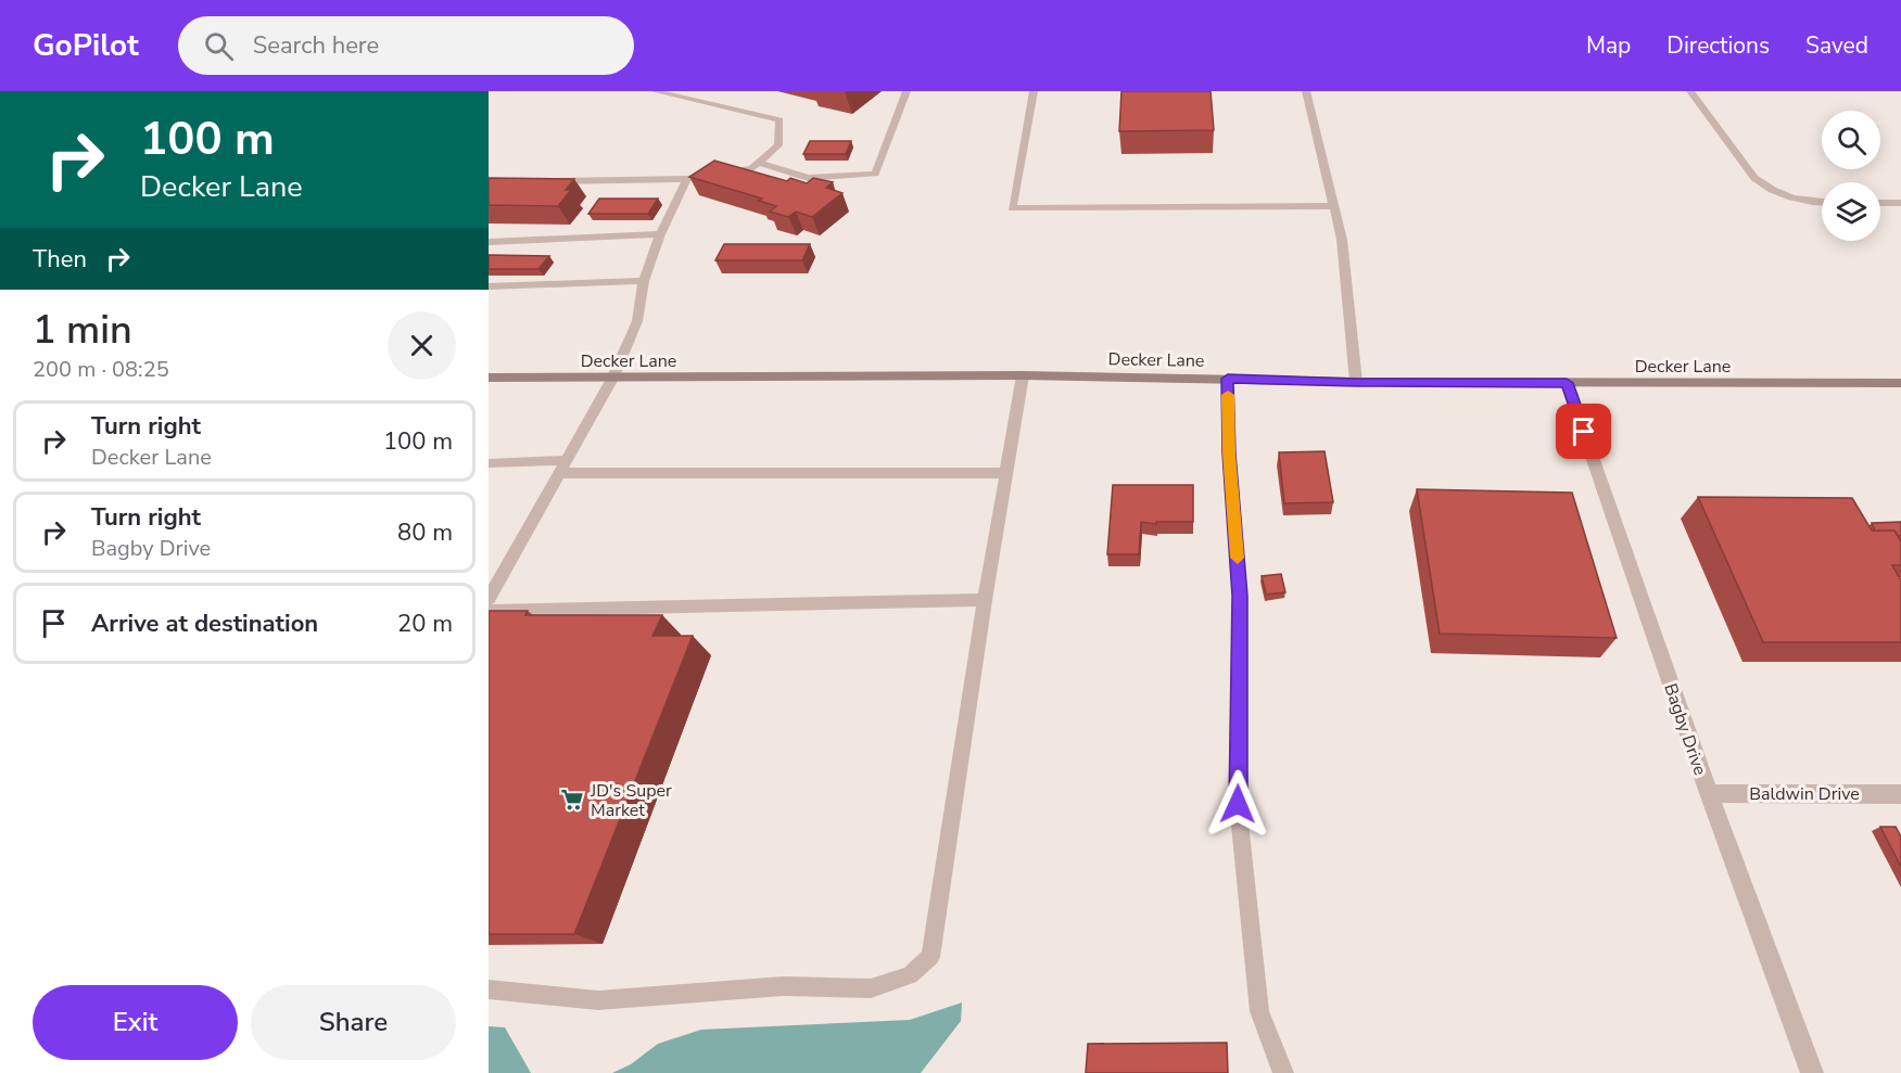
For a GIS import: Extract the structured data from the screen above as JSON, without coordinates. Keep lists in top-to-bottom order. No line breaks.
{"streets":{"main road":["Decker Lane"],"street":["Bagby Drive","Baldwin Drive"]},"crossings":[["Decker Lane","Bagby Drive"],["Bagby Drive","Baldwin Drive"]],"places":{"supermarket":["JD's Super Market"]},"page":{"header":"GoPilot","search":"Search here","nav":["Map","Directions","Saved"],"turn":["100 m","Decker Lane"],"then":"Then","heading":["1 min","200 m · 08:25"],"list":[{"name":"Turn right","note":"Decker Lane","value":"100 m"},{"name":"Turn right","note":"Bagby Drive","value":"80 m"},{"name":"Arrive at destination","value":"20 m"}],"buttons":["Exit","Share"]}}
